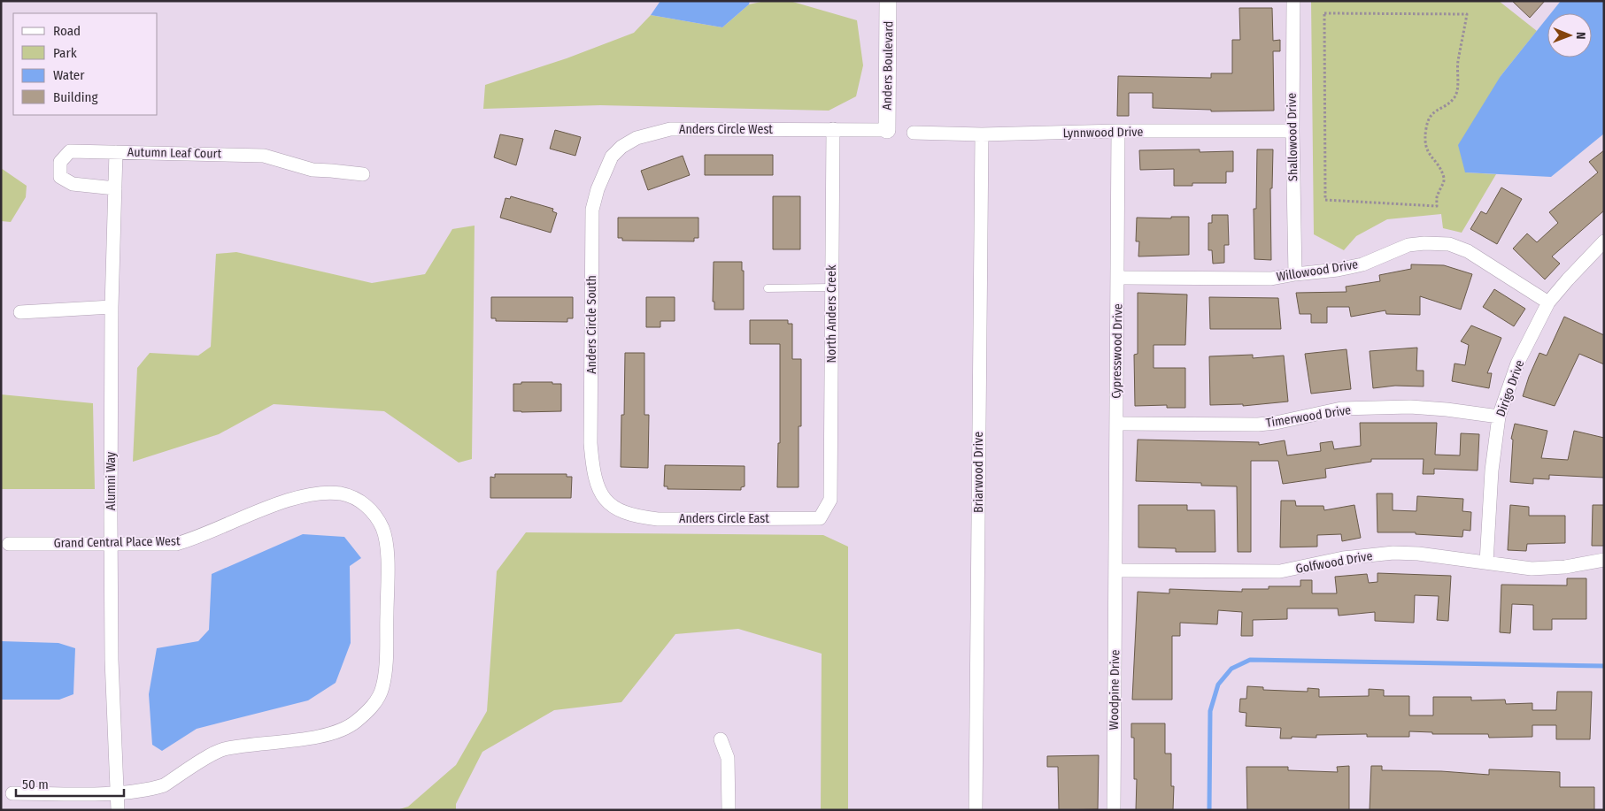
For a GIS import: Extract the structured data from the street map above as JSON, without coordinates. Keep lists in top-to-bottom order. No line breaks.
{"streets":{"street":["Anders Boulevard","Anders Circle West","Lynnwood Drive","Shallowood Drive","Autumn Leaf Court","Willowood Drive","North Anders Creek","Anders Circle South","Cypresswood Drive","Dirigo Drive","Timerwood Drive","Briarwood Drive","Alumni Way","Anders Circle East","Grand Central Place West","Golfwood Drive","Woodpine Drive"]},"crossings":[["Anders Boulevard","Anders Circle West"],["Anders Circle West","North Anders Creek"],["Anders Circle West","Anders Circle South"],["Lynnwood Drive","Shallowood Drive"],["Lynnwood Drive","Cypresswood Drive"],["Lynnwood Drive","Briarwood Drive"],["Shallowood Drive","Willowood Drive"],["Autumn Leaf Court","Alumni Way"],["Willowood Drive","Cypresswood Drive"],["Willowood Drive","Dirigo Drive"],["North Anders Creek","Anders Circle East"],["Anders Circle South","Anders Circle East"],["Cypresswood Drive","Timerwood Drive"],["Cypresswood Drive","Golfwood Drive"],["Cypresswood Drive","Woodpine Drive"],["Dirigo Drive","Timerwood Drive"],["Dirigo Drive","Golfwood Drive"],["Alumni Way","Grand Central Place West"],["Golfwood Drive","Woodpine Drive"]],"legend":["Road","Park","Water","Building"],"scale_bar":"50 m","north":"right"}
